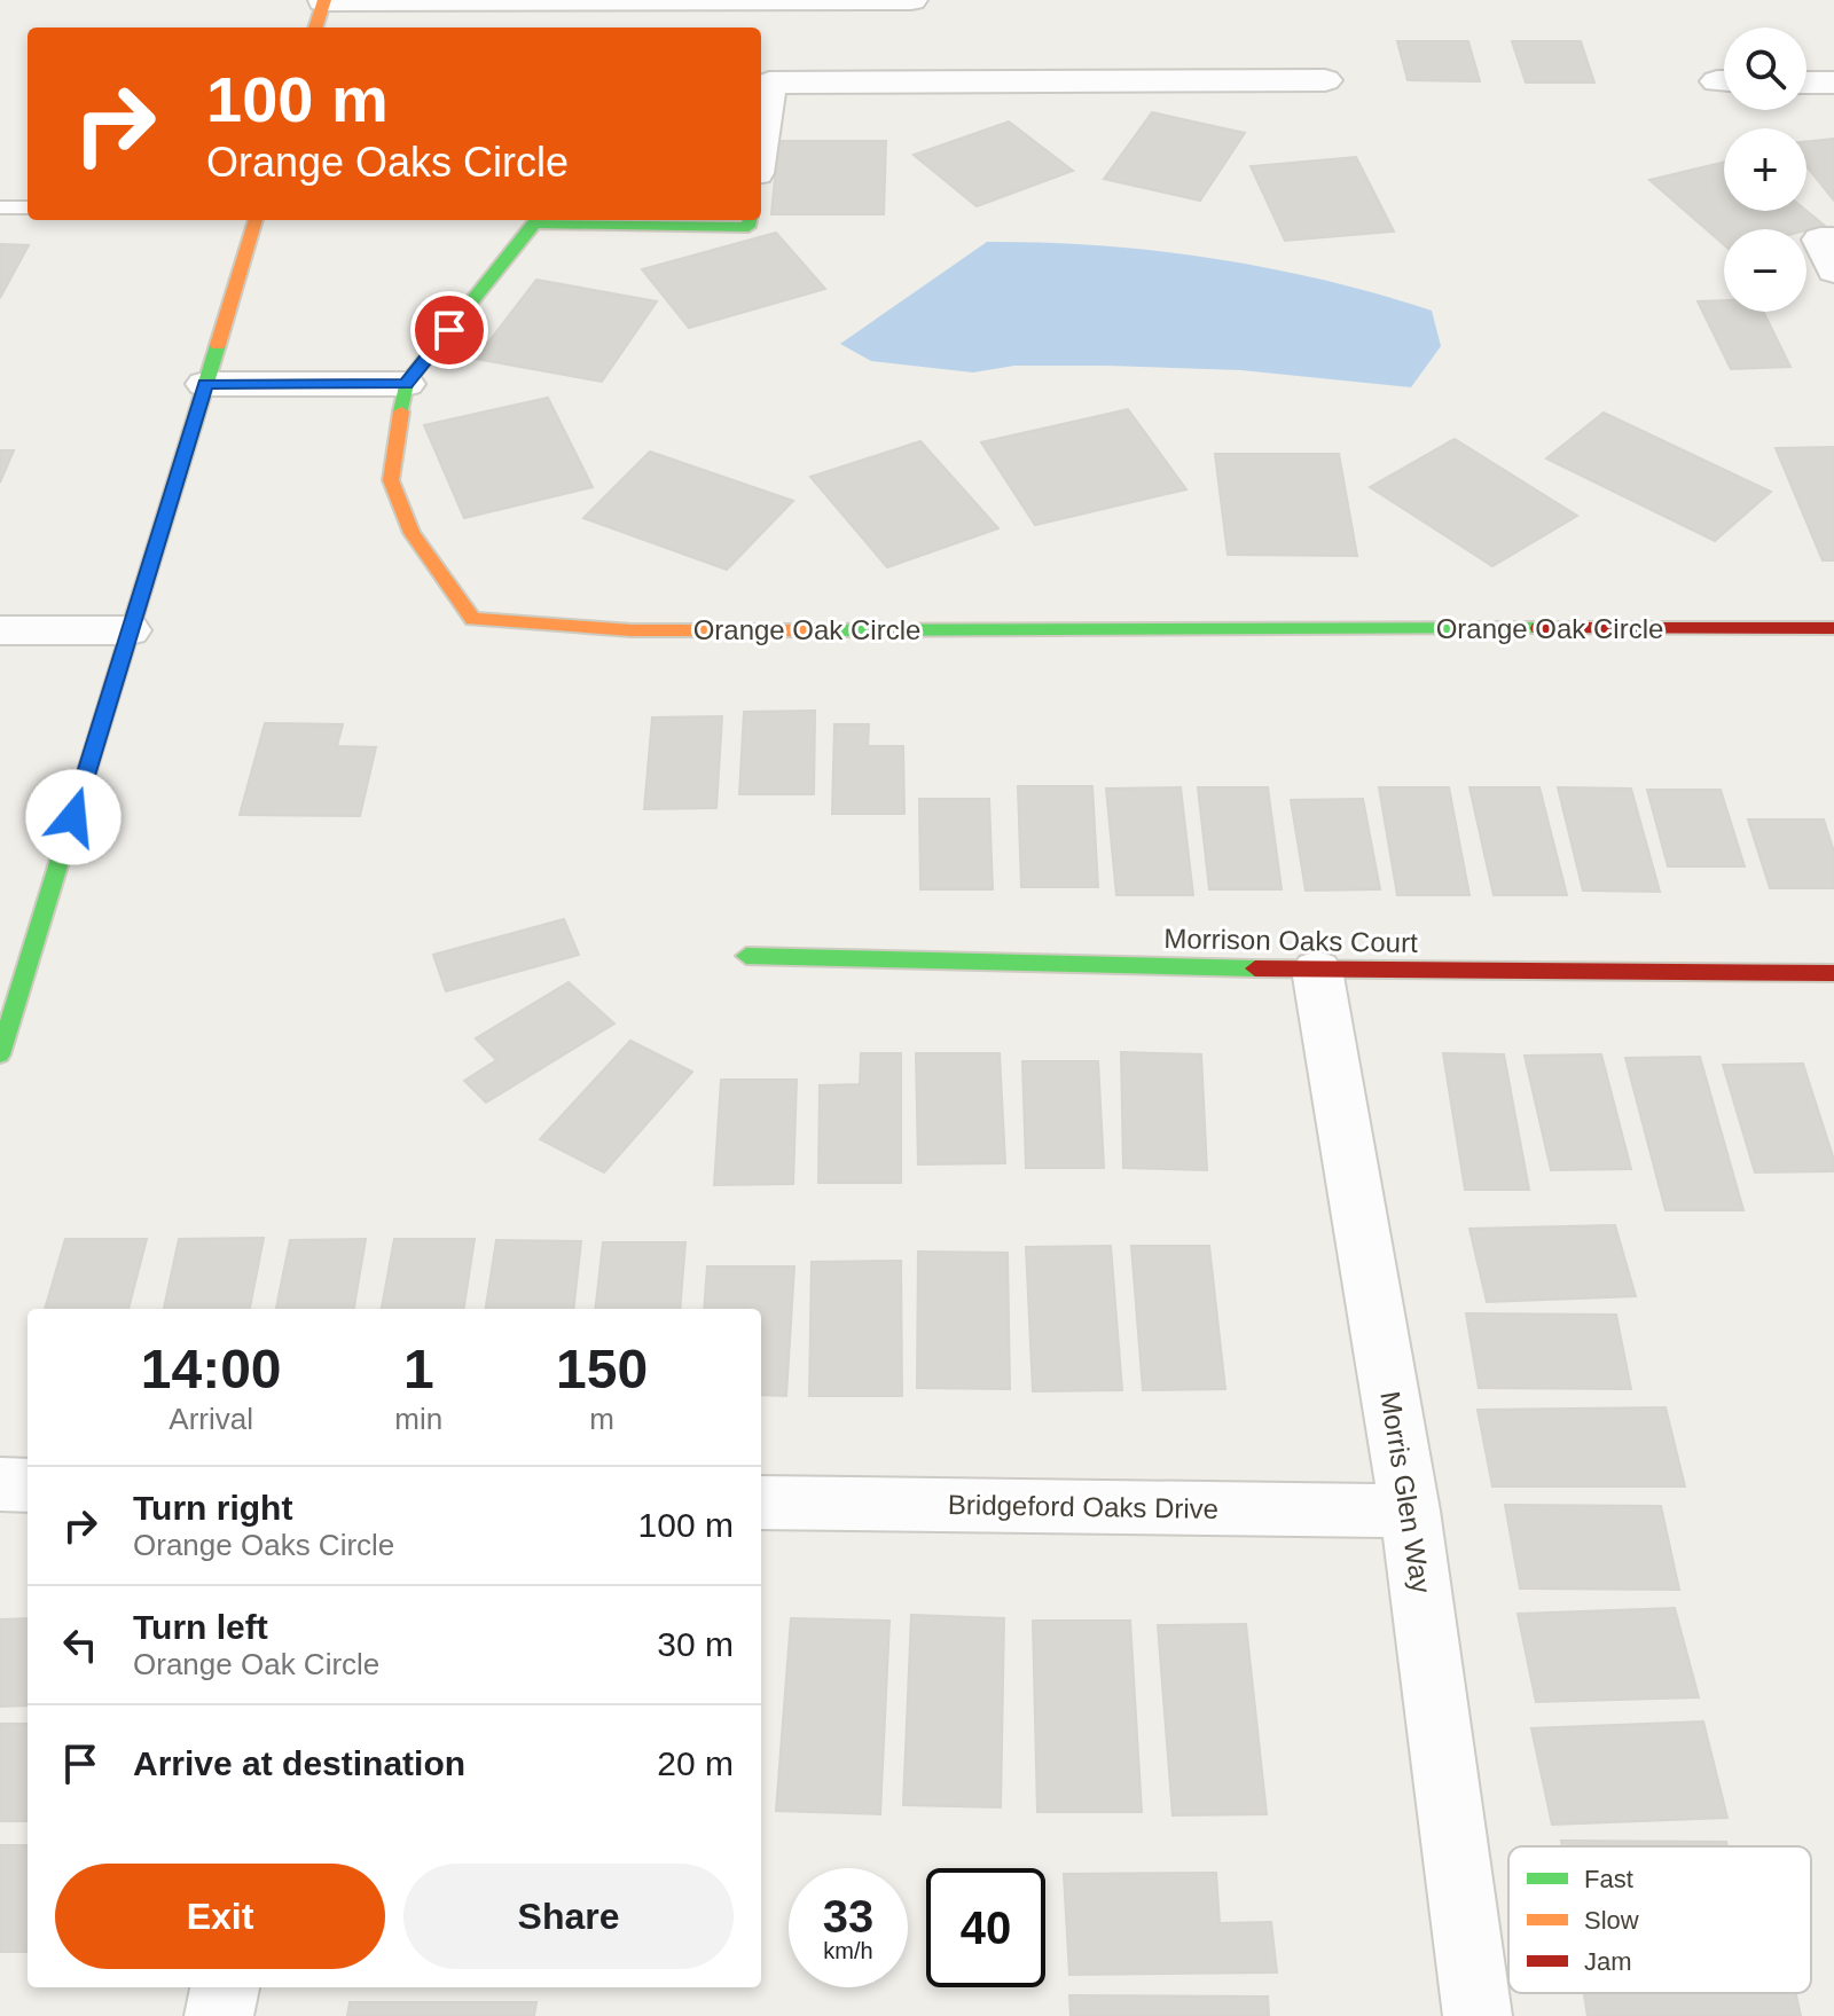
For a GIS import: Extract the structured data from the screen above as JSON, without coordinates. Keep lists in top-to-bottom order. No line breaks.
{"streets":{"street":["Orange Oak Circle","Morrison Oaks Court","Morris Glen Way","Bridgeford Oaks Drive"]},"crossings":[["Morrison Oaks Court","Morris Glen Way"],["Morris Glen Way","Bridgeford Oaks Drive"]],"legend":["Fast","Slow","Jam"],"page":{"map_buttons":["+","−"],"turn":["100 m","Orange Oaks Circle"],"eta":["14:00","Arrival","1","min","150","m"],"list":[{"name":"Turn right","note":"Orange Oaks Circle","value":"100 m"},{"name":"Turn left","note":"Orange Oak Circle","value":"30 m"},{"name":"Arrive at destination","value":"20 m"}],"buttons":["Exit","Share"],"speed":"33 km/h","limit":"40"}}
